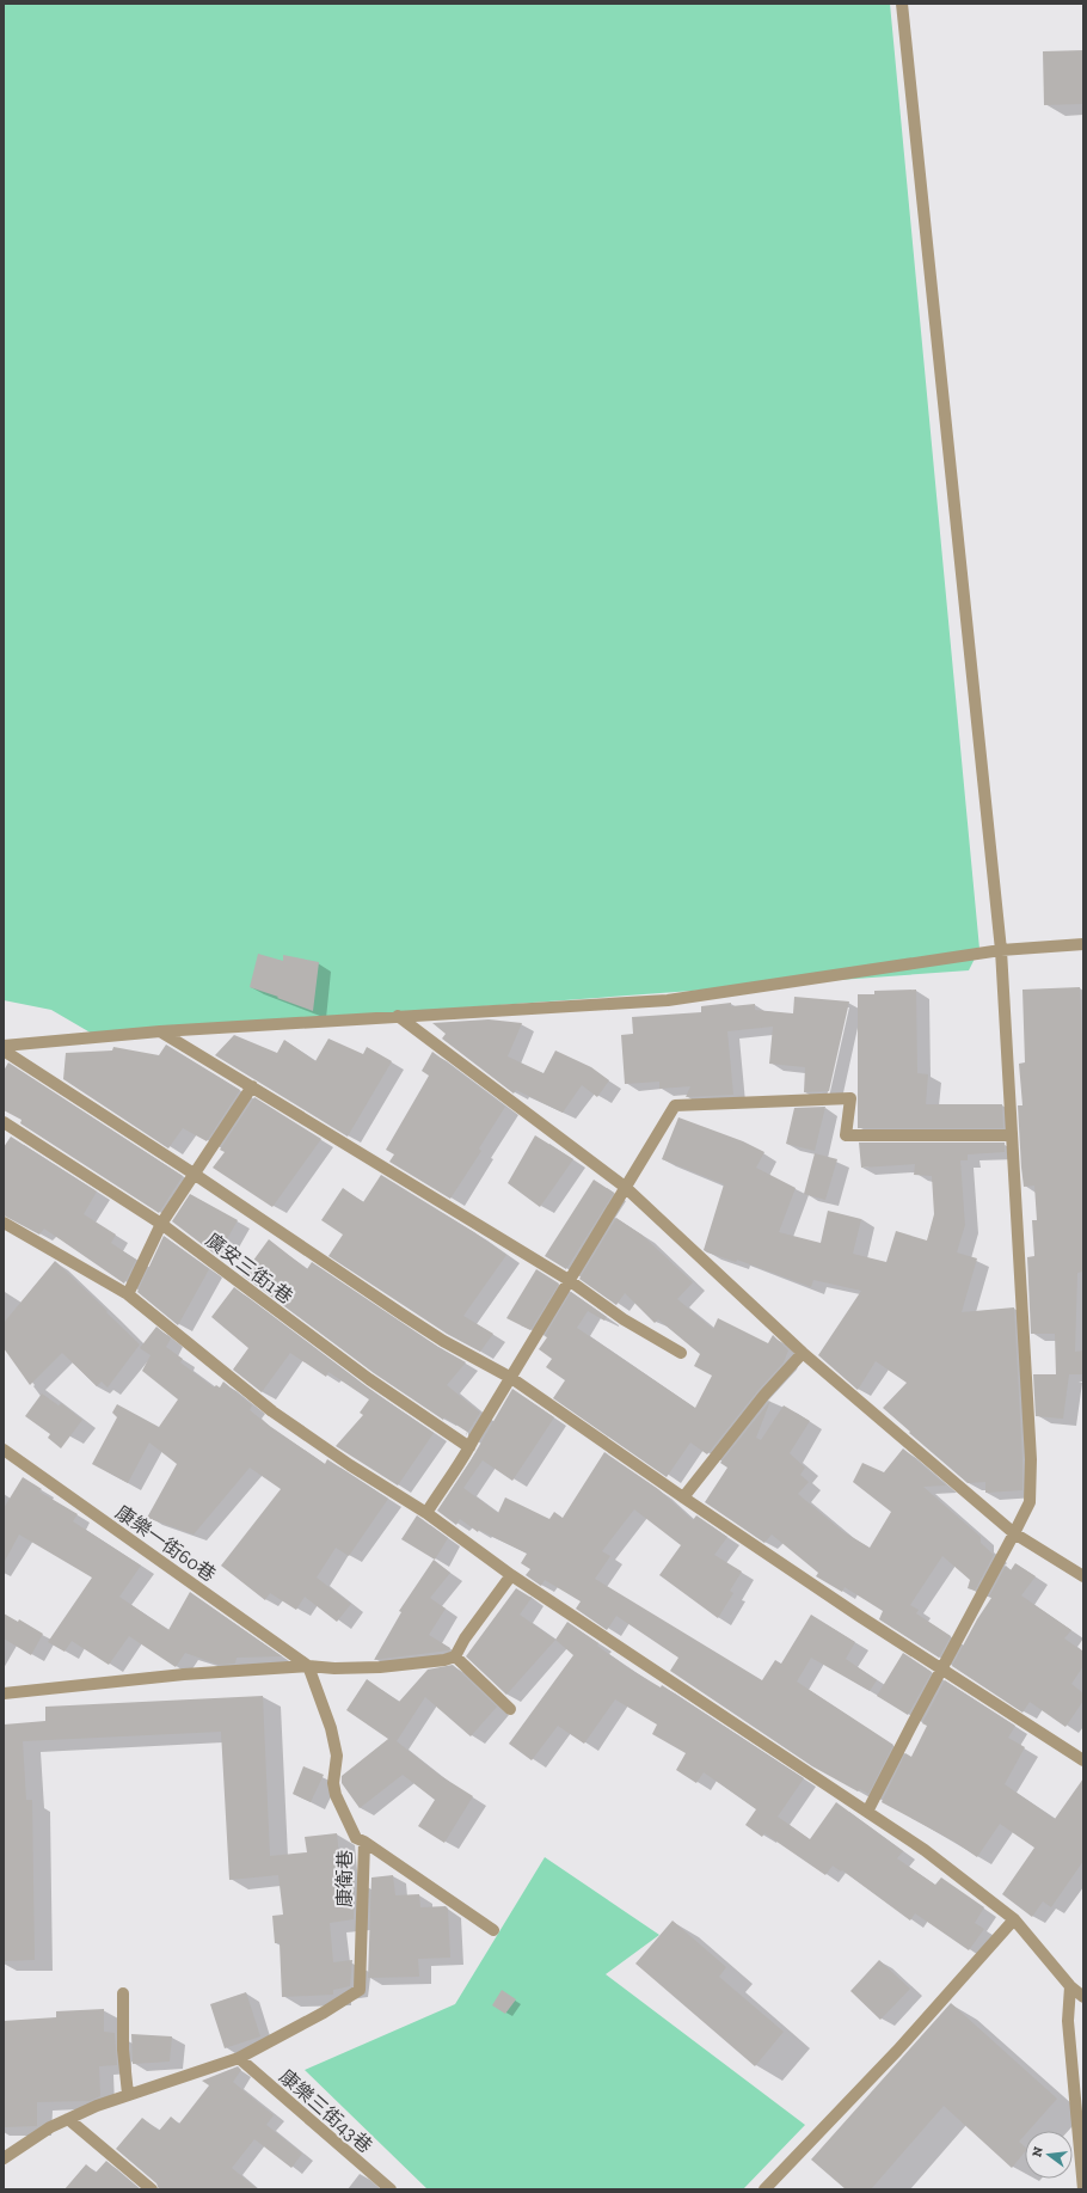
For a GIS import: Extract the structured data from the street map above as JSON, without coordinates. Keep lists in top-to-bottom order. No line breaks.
{"streets":{"street":["廣安三街1巷","康樂一街60巷","康衛巷","康樂三街43巷"]},"crossings":[["康樂一街60巷","康衛巷"],["康衛巷","康樂三街43巷"]],"north":"left"}
